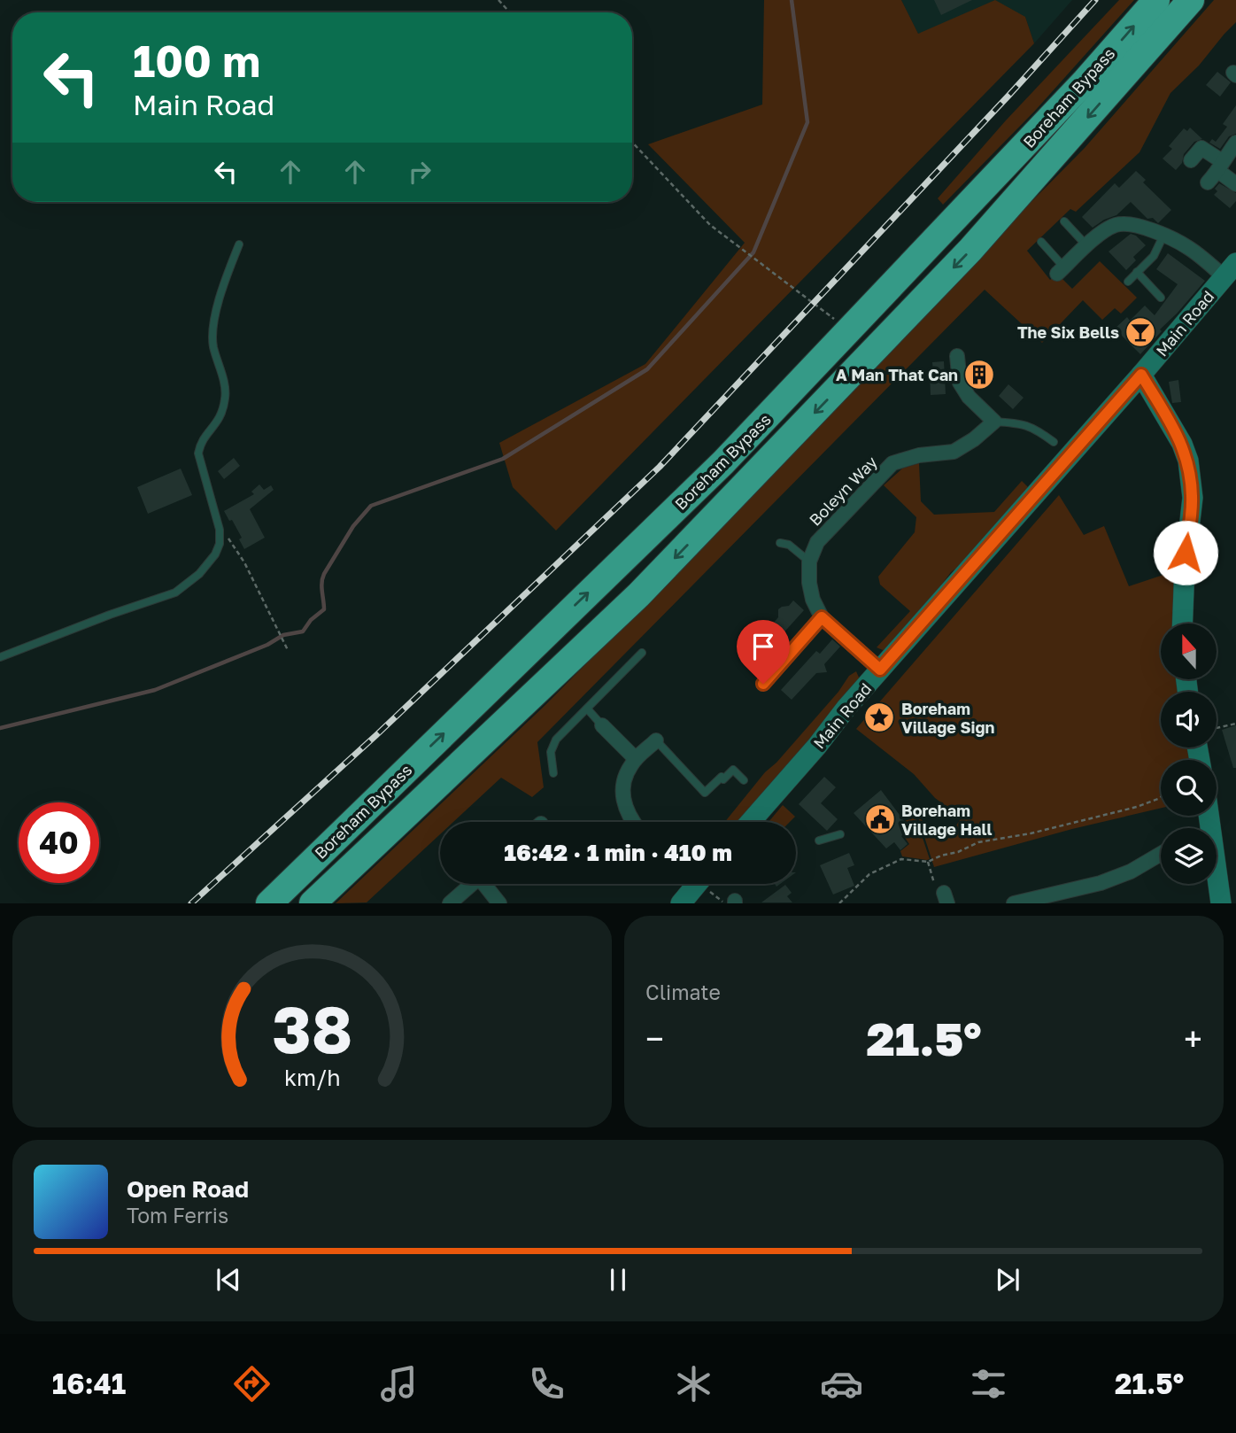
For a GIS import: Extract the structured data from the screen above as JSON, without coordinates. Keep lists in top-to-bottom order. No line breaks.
{"streets":{"highway":["Boreham Bypass"],"main road":["Main Road"],"street":["Boleyn Way"]},"places":{"bar":["The Six Bells"],"building":["A Man That Can"],"place":["Boreham Village Sign"],"public building":["Boreham Village Hall"]},"north":"top","page":{"turn":["100 m","Main Road"],"limit":"40","trip":"16:42 · 1 min · 410 m","tile":"Climate","heat":["−","21.5°","+"],"song":["Open Road","Tom Ferris"],"tabs":["16:41","21.5°"],"gauge":["38","km/h"]}}
